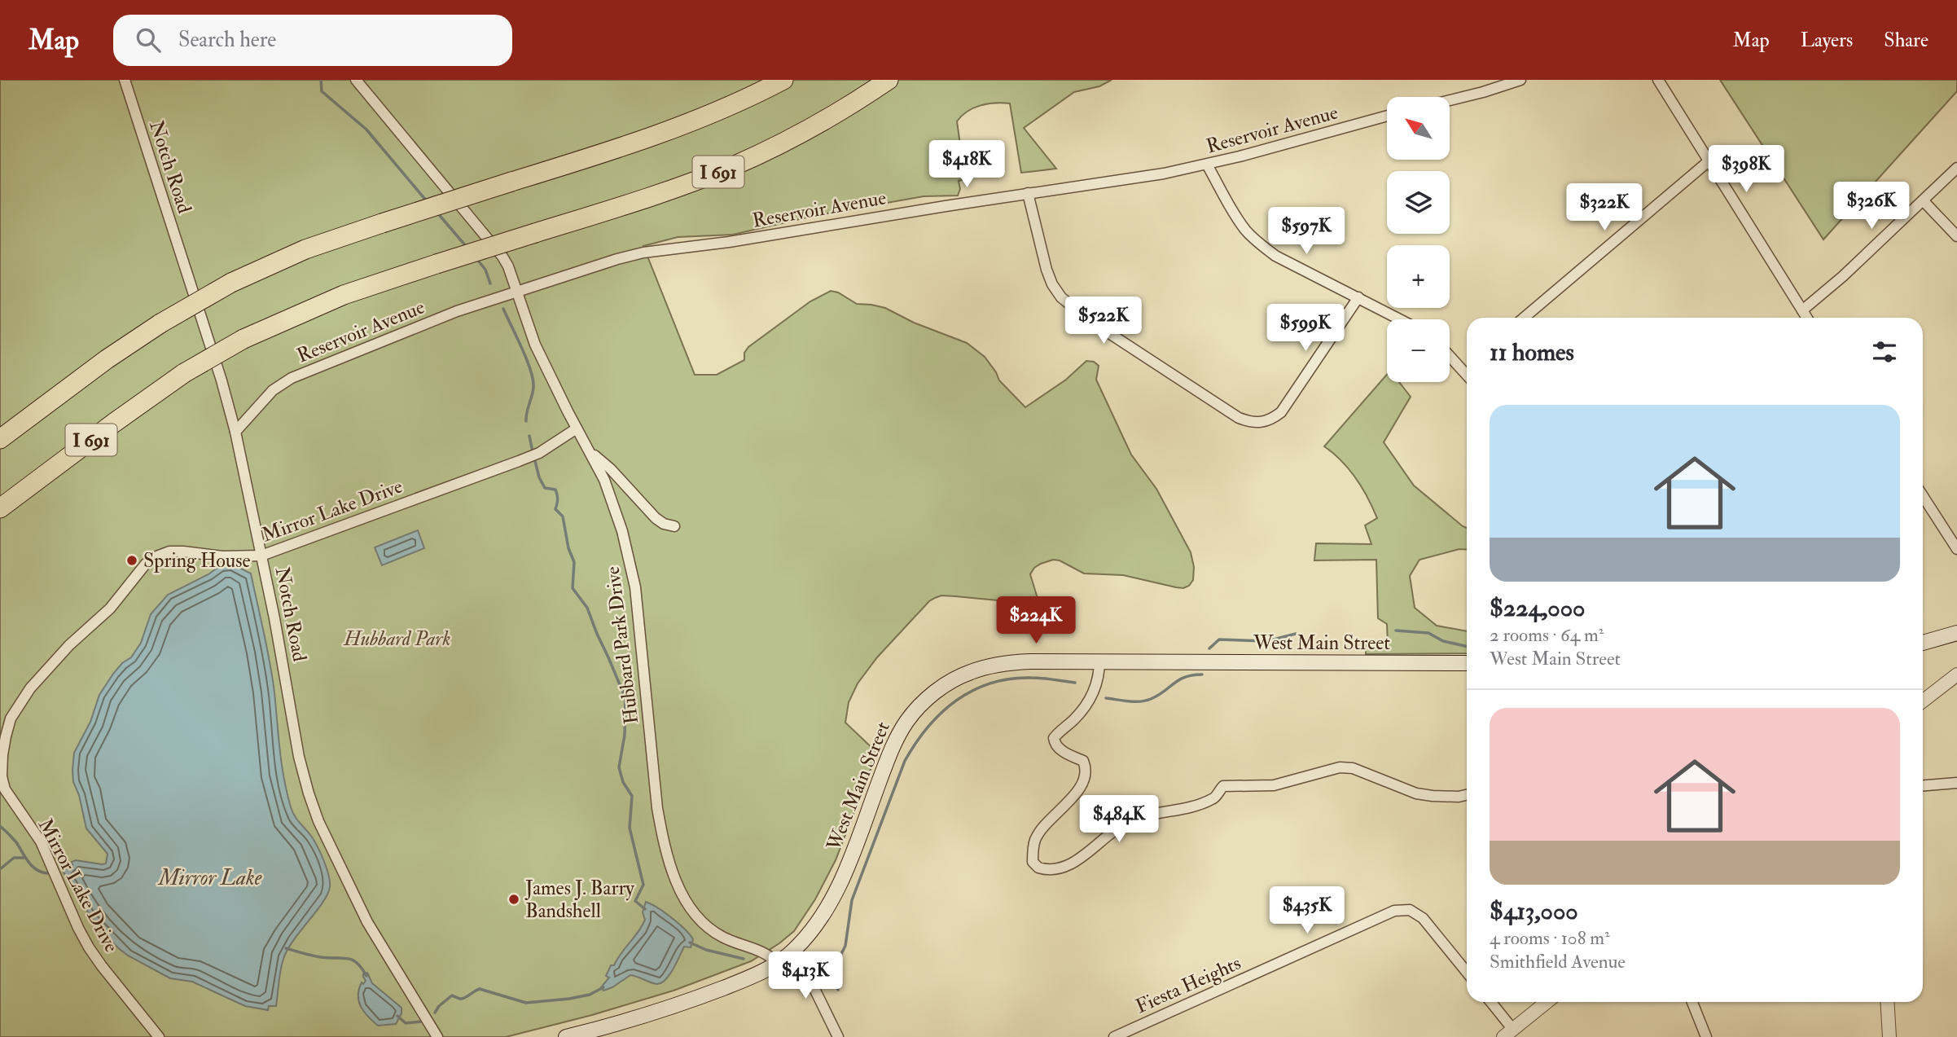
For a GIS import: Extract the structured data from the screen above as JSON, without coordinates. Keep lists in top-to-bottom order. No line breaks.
{"streets":{"highway":["I 691"],"main road":["West Main Street"],"street":["Reservoir Avenue","Notch Road","Mirror Lake Drive","Hubbard Park Drive","Fiesta Heights"]},"crossings":[["Reservoir Avenue","Notch Road"],["Reservoir Avenue","Hubbard Park Drive"],["Notch Road","Mirror Lake Drive"],["Mirror Lake Drive","Hubbard Park Drive"],["West Main Street","Hubbard Park Drive"]],"water":["Mirror Lake"],"parks":["Hubbard Park"],"places":["Spring House","James J. Barry Bandshell"],"north":"top left","page":{"header":"Map","search":"Search here","nav":["Map","Layers","Share"],"map_buttons":["+","−"],"price":["$418K","$398K","$326K","$322K","$597K","$522K","$599K","$224K","$484K","$435K","$413K"],"heading":"11 homes","list":[{"name":"$224,000","note":"2 rooms · 64 m² · West Main Street"},{"name":"$413,000","note":"4 rooms · 108 m² · Smithfield Avenue"}]}}
